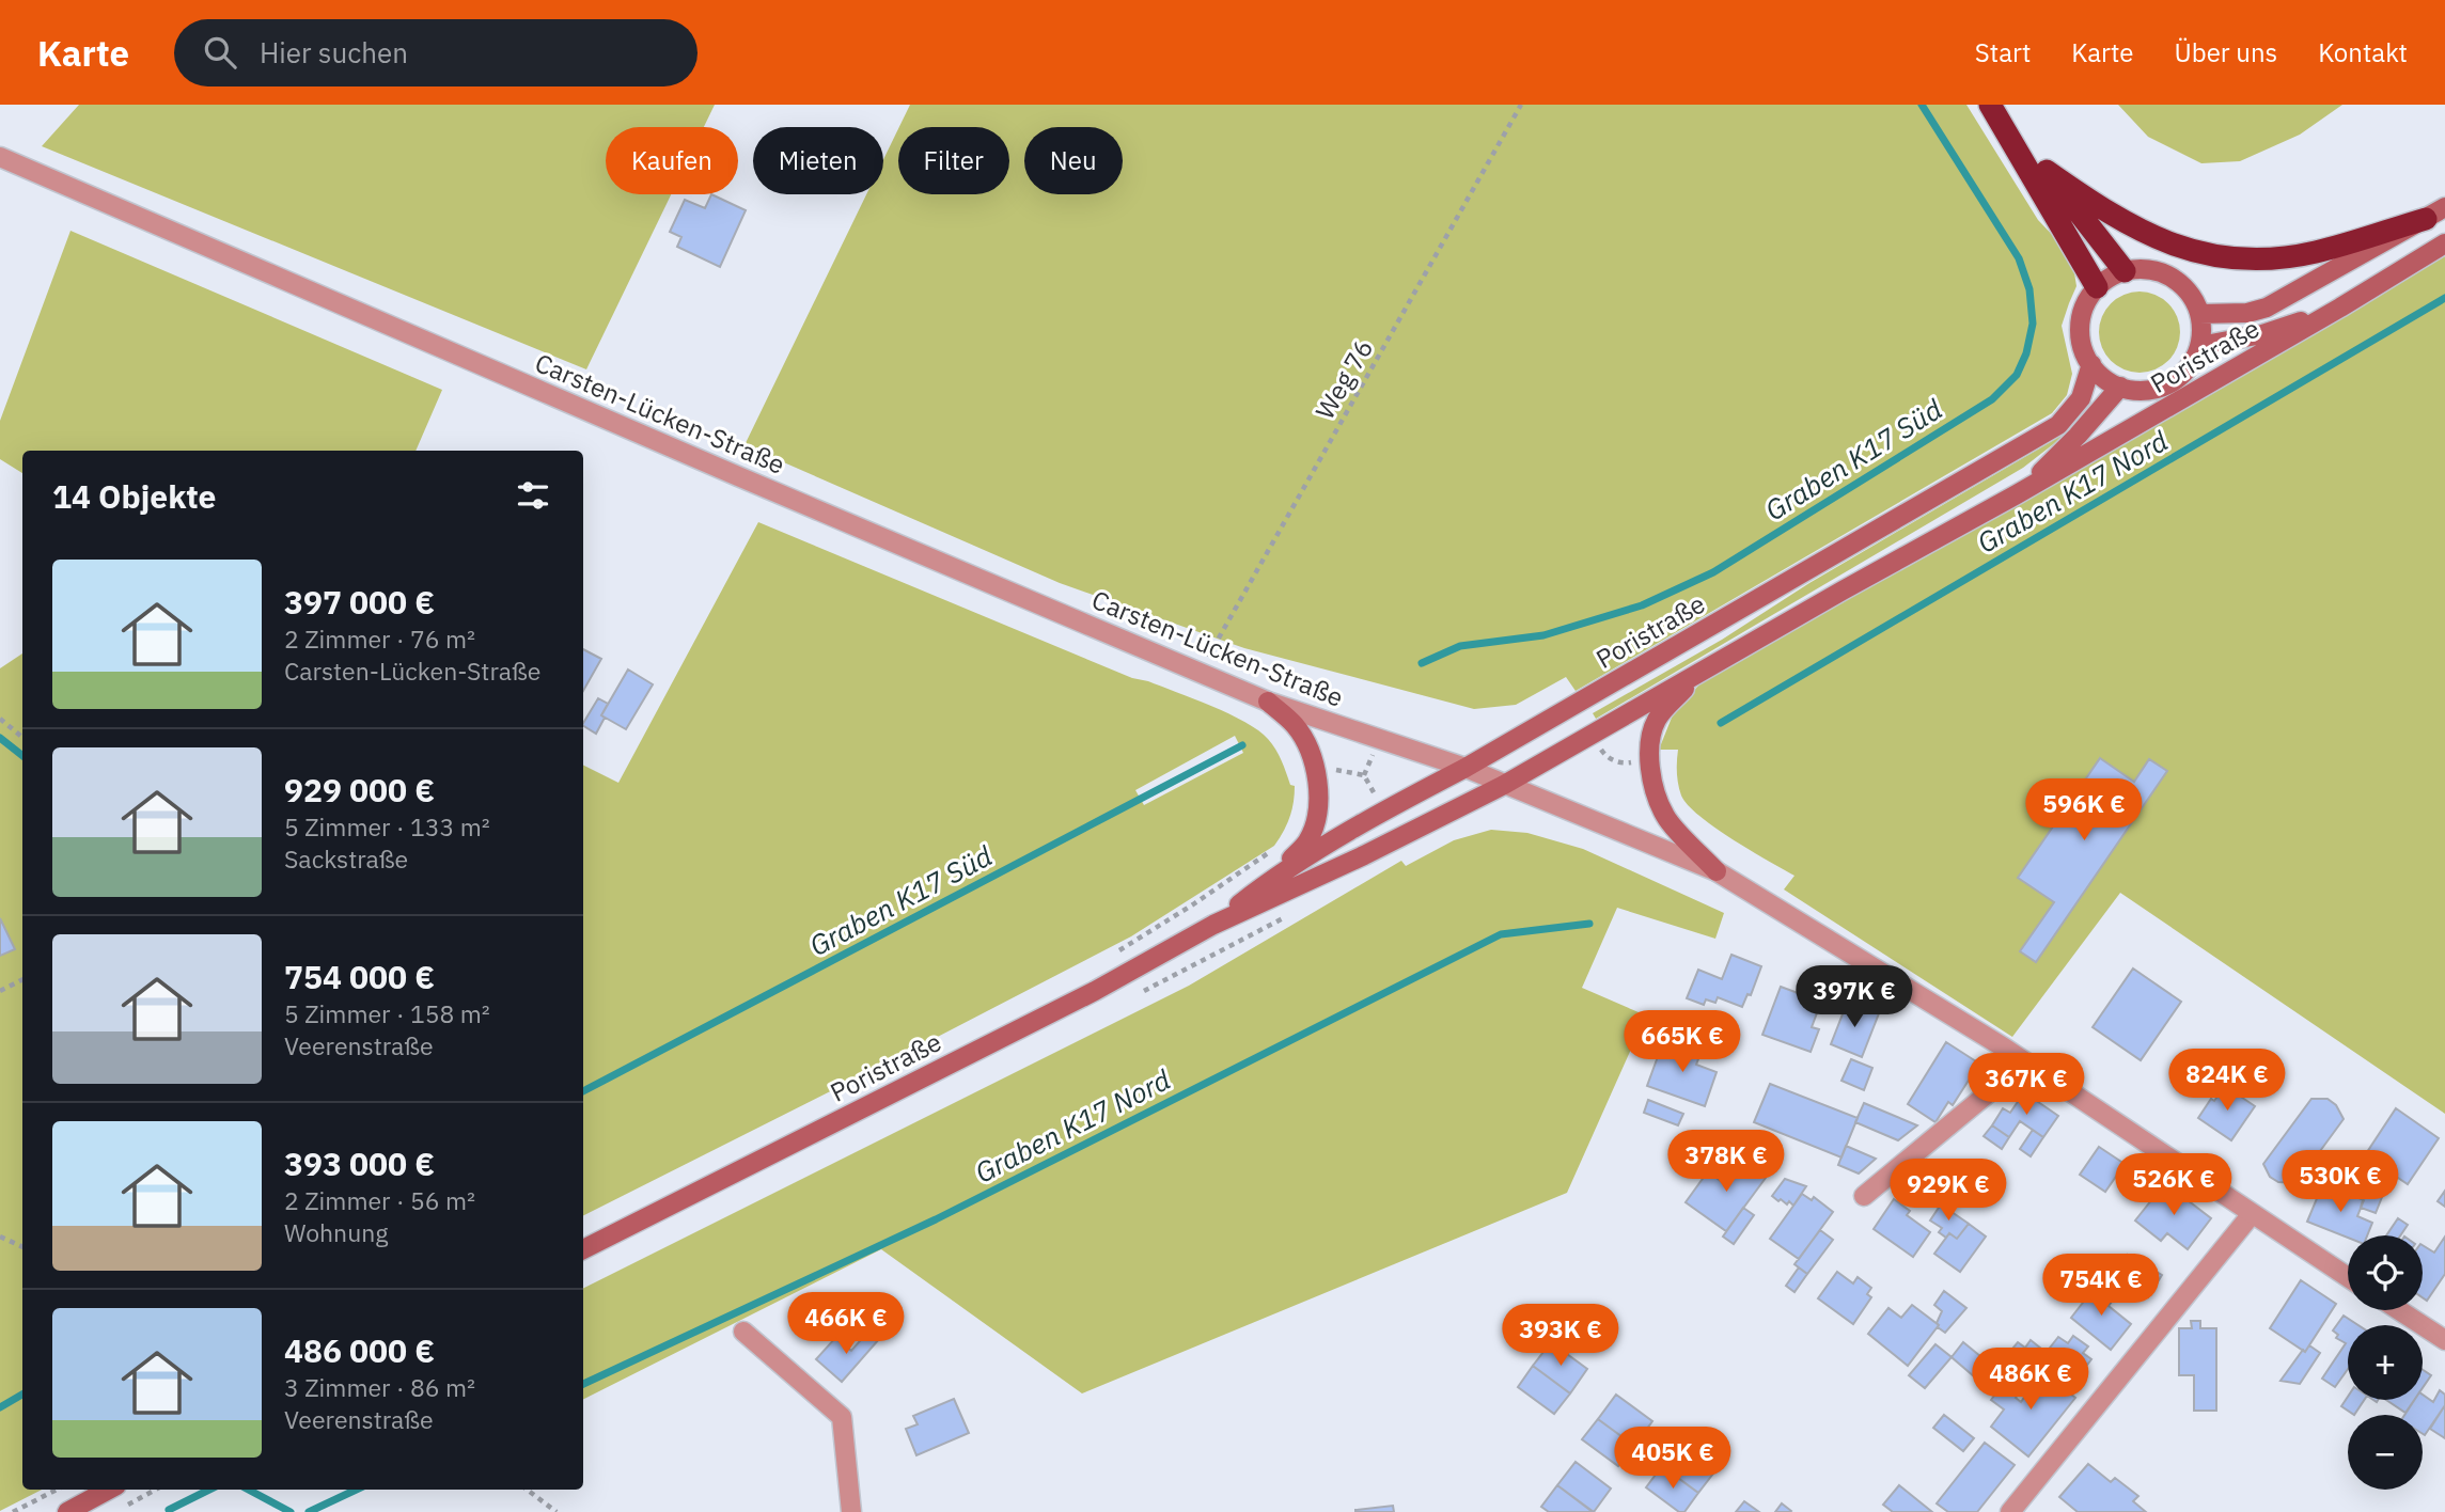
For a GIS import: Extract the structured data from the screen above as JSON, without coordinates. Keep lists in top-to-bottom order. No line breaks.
{"streets":{"main road":["Poristraße"],"street":["Carsten-Lücken-Straße"],"path":["Weg 76"]},"crossings":[["Poristraße","Carsten-Lücken-Straße"],["Weg 76","Carsten-Lücken-Straße"]],"water":["Graben K17 Süd","Graben K17 Nord"],"page":{"header":"Karte","search":"Hier suchen","nav":["Start","Karte","Über uns","Kontakt"],"chip":["Kaufen","Mieten","Filter","Neu"],"heading":"14 Objekte","list":[{"name":"397 000 €","note":"2 Zimmer · 76 m² · Carsten-Lücken-Straße"},{"name":"929 000 €","note":"5 Zimmer · 133 m² · Sackstraße"},{"name":"754 000 €","note":"5 Zimmer · 158 m² · Veerenstraße"},{"name":"393 000 €","note":"2 Zimmer · 56 m² · Wohnung"},{"name":"486 000 €","note":"3 Zimmer · 86 m² · Veerenstraße"}],"price":["596K €","397K €","665K €","824K €","367K €","378K €","530K €","526K €","929K €","754K €","466K €","393K €","486K €","405K €"],"map_buttons":["+","−"]}}
